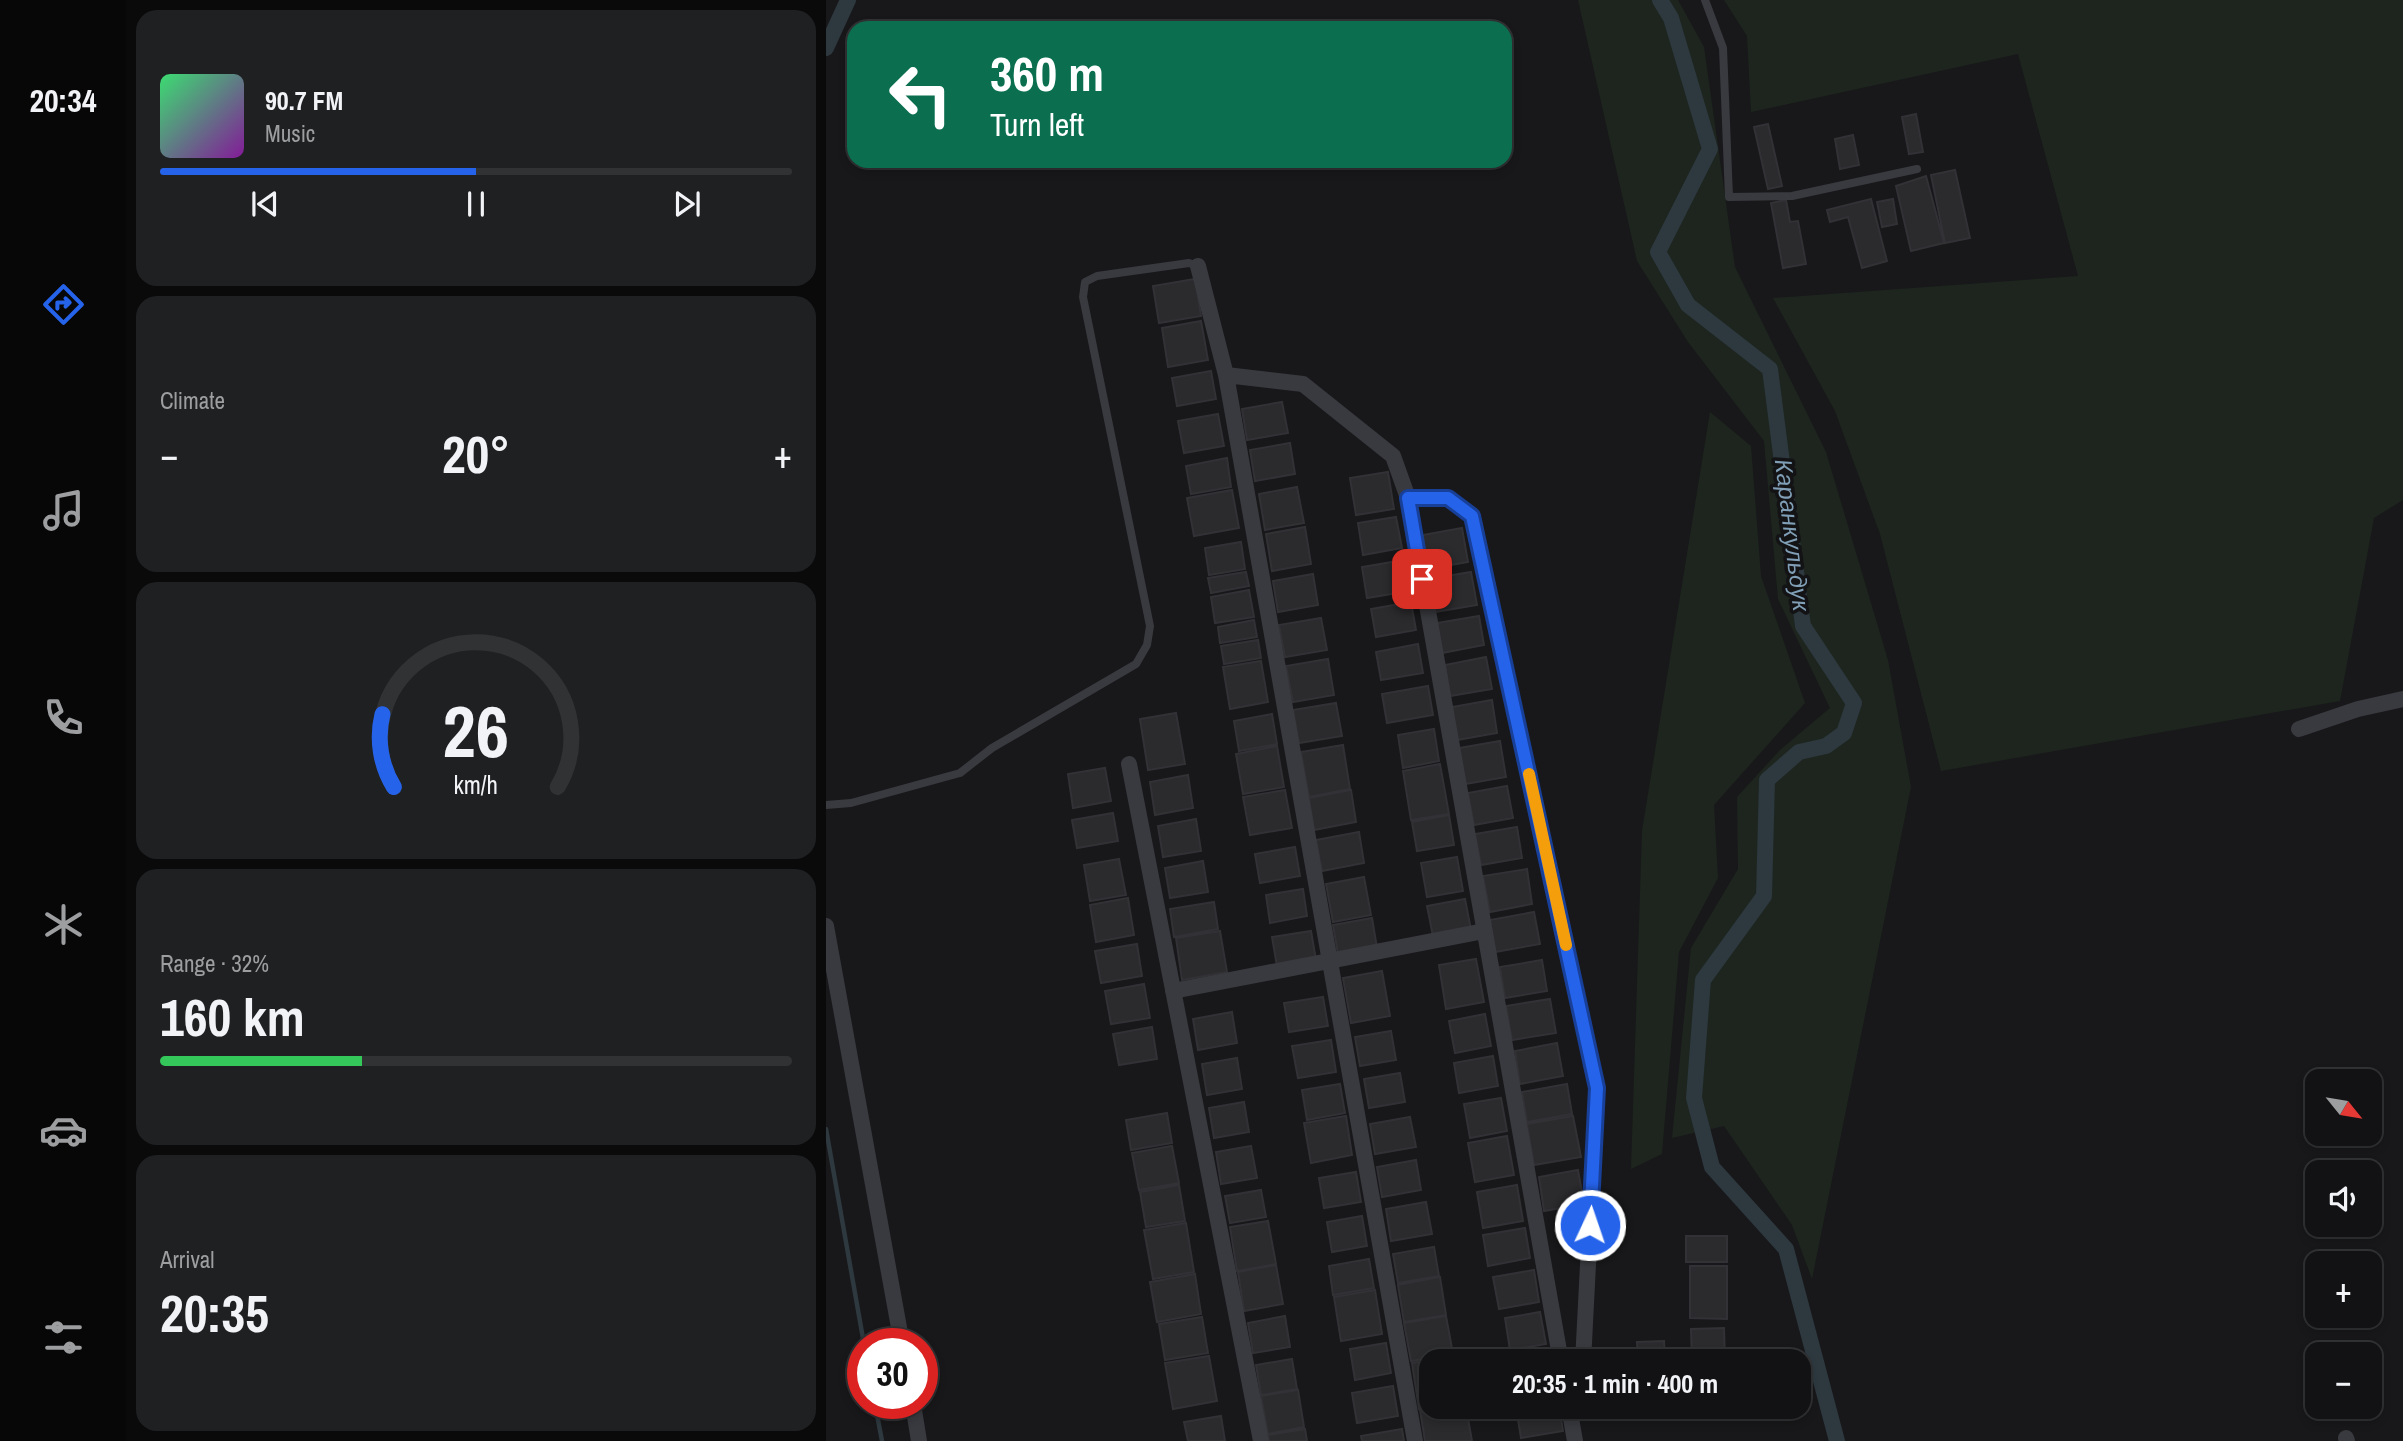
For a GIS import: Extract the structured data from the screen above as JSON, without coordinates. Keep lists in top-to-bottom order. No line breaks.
{"water":["Каранкульдук"],"north":"bottom right","page":{"tabs":"20:34","turn":["360 m","Turn left"],"song":["90.7 FM","Music"],"tile":["Climate",["Range · 32%","160 km"],["Arrival","20:35"]],"heat":["−","20°","+"],"map_buttons":["+","−"],"limit":"30","trip":"20:35 · 1 min · 400 m","gauge":["26","km/h"]}}
